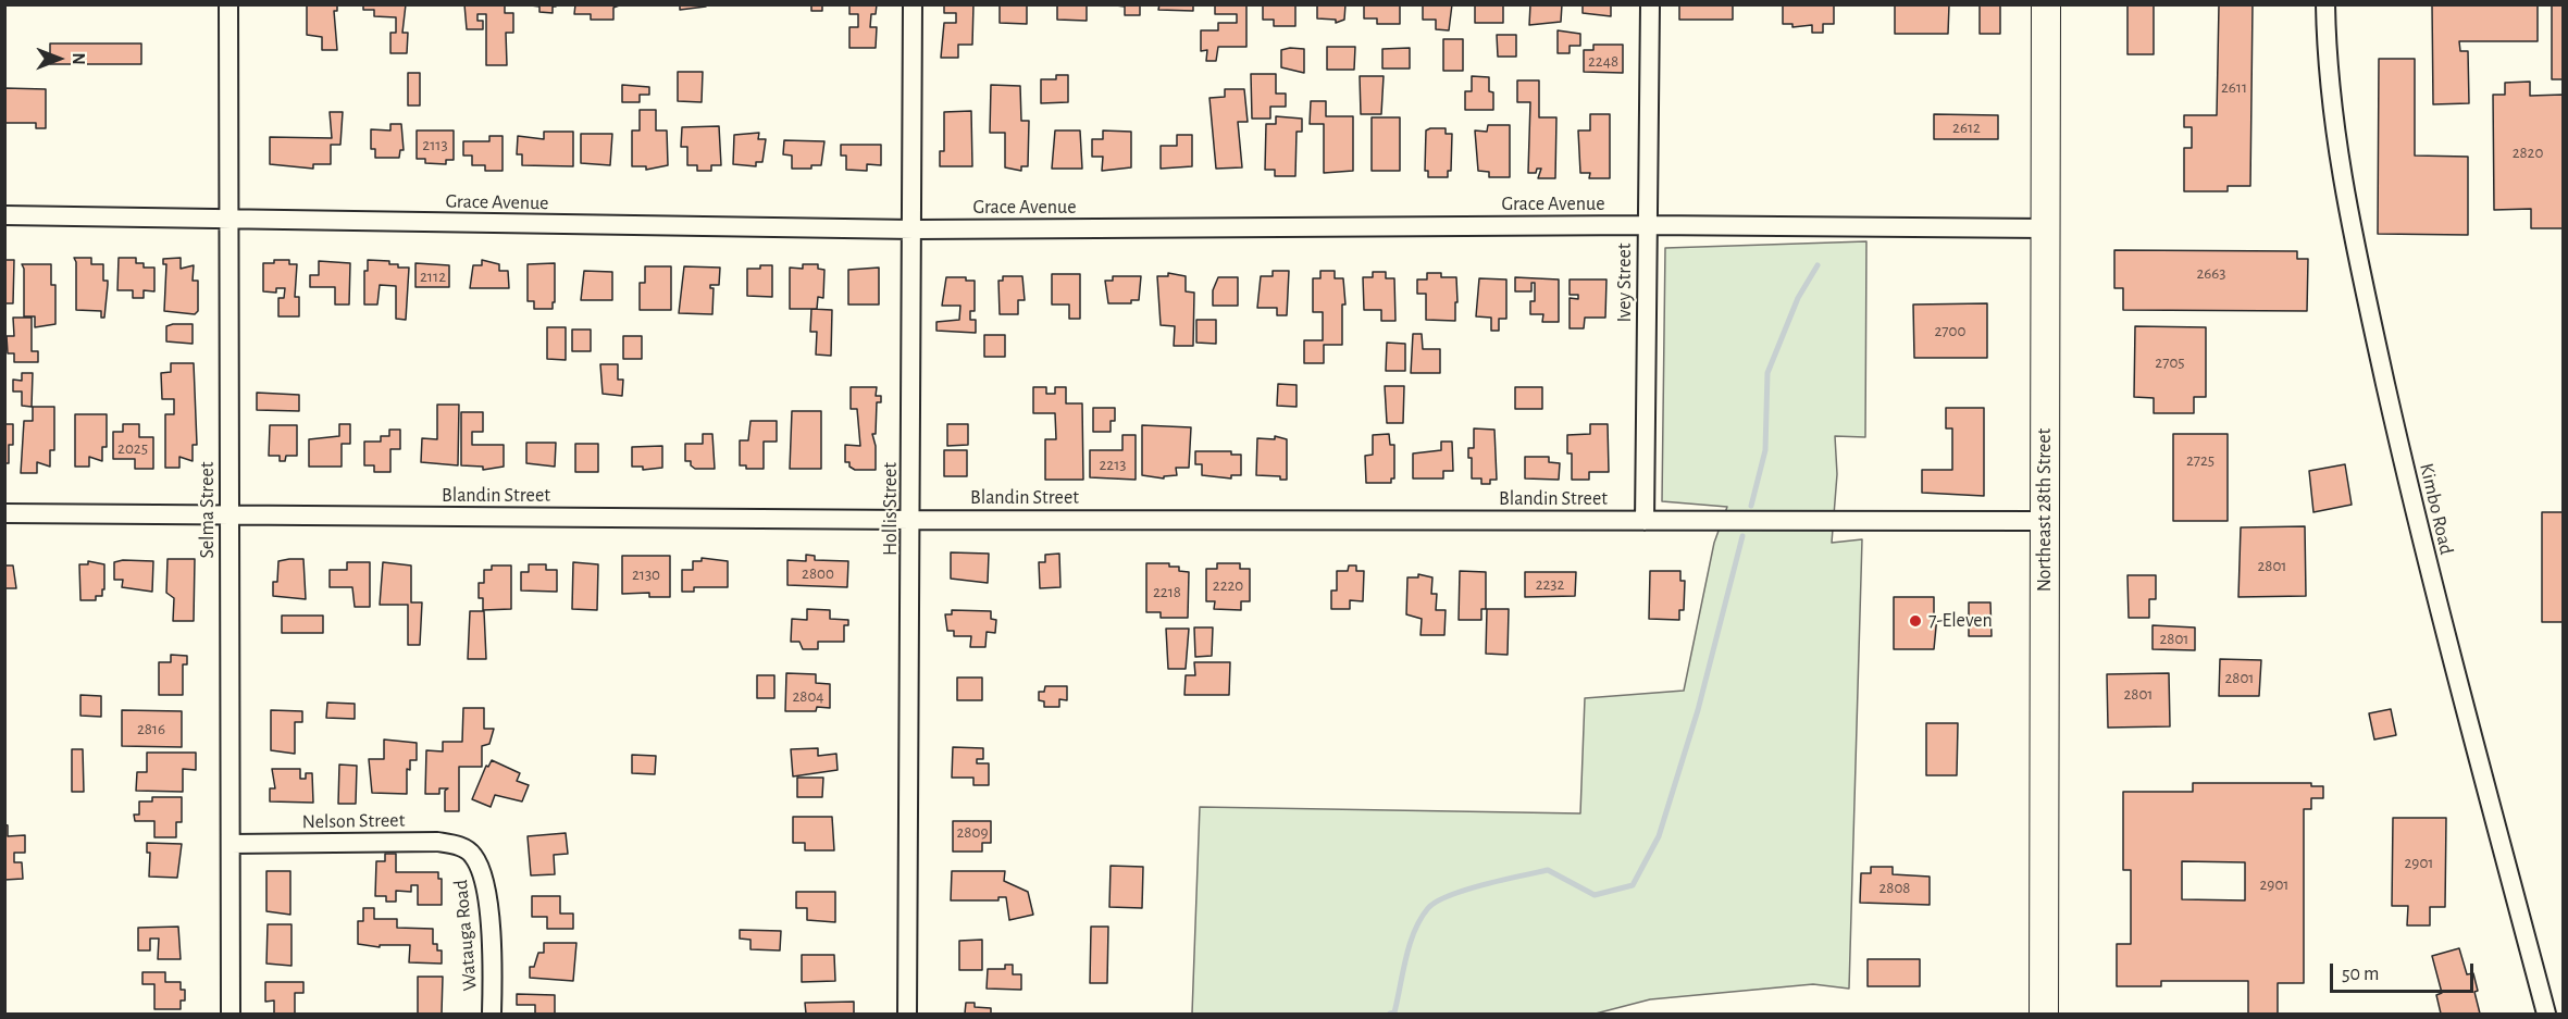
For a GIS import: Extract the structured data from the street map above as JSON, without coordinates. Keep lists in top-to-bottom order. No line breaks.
{"streets":{"main road":["Northeast 28th Street"],"street":["Grace Avenue","Ivey Street","Blandin Street","Hollis Street","Kimbo Road","Selma Street","Nelson Street","Watauga Road"]},"crossings":[["Grace Avenue","Ivey Street"],["Grace Avenue","Hollis Street"],["Grace Avenue","Selma Street"],["Grace Avenue","Northeast 28th Street"],["Ivey Street","Blandin Street"],["Blandin Street","Hollis Street"],["Blandin Street","Selma Street"],["Blandin Street","Northeast 28th Street"],["Selma Street","Nelson Street"],["Nelson Street","Watauga Road"]],"places":["7-Eleven"],"house_numbers":["2248","2611","2612","2113","2820","2663","2112","2700","2705","2025","2725","2213","2801","2800","2130","2232","2220","2218","2801","2801","2801","2804","2816","2809","2901","2901","2808"],"scale_bar":"50 m","north":"right"}
